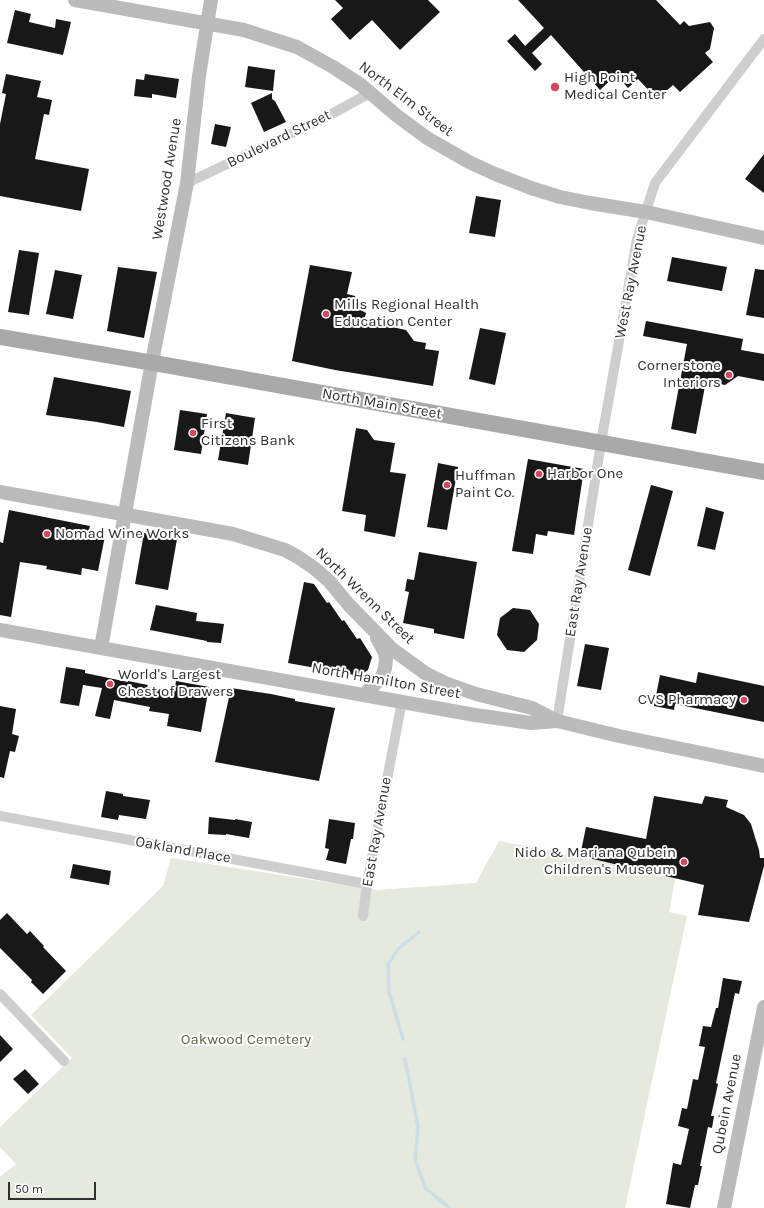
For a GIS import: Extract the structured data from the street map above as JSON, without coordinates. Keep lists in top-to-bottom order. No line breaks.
{"streets":{"main road":["North Main Street"],"street":["North Elm Street","Boulevard Street","Westwood Avenue","West Ray Avenue","East Ray Avenue","North Wrenn Street","North Hamilton Street","Oakland Place","Qubein Avenue"]},"crossings":[["North Elm Street","Boulevard Street"],["North Elm Street","Westwood Avenue"],["North Elm Street","West Ray Avenue"],["Boulevard Street","Westwood Avenue"],["Westwood Avenue","North Main Street"],["Westwood Avenue","North Wrenn Street"],["Westwood Avenue","North Hamilton Street"],["West Ray Avenue","North Main Street"],["West Ray Avenue","East Ray Avenue"],["North Main Street","East Ray Avenue"],["East Ray Avenue","North Wrenn Street"],["East Ray Avenue","North Hamilton Street"],["East Ray Avenue","Oakland Place"],["North Wrenn Street","North Hamilton Street"]],"parks":["Oakwood Cemetery"],"places":["High Point Medical Center","Mills Regional Health Education Center","Cornerstone Interiors","First Citizens Bank","Harbor One","Huffman Paint Co.","Nomad Wine Works","World's Largest Chest of Drawers","CVS Pharmacy","Nido & Mariana Qubein Children's Museum"],"scale_bar":"50 m"}
